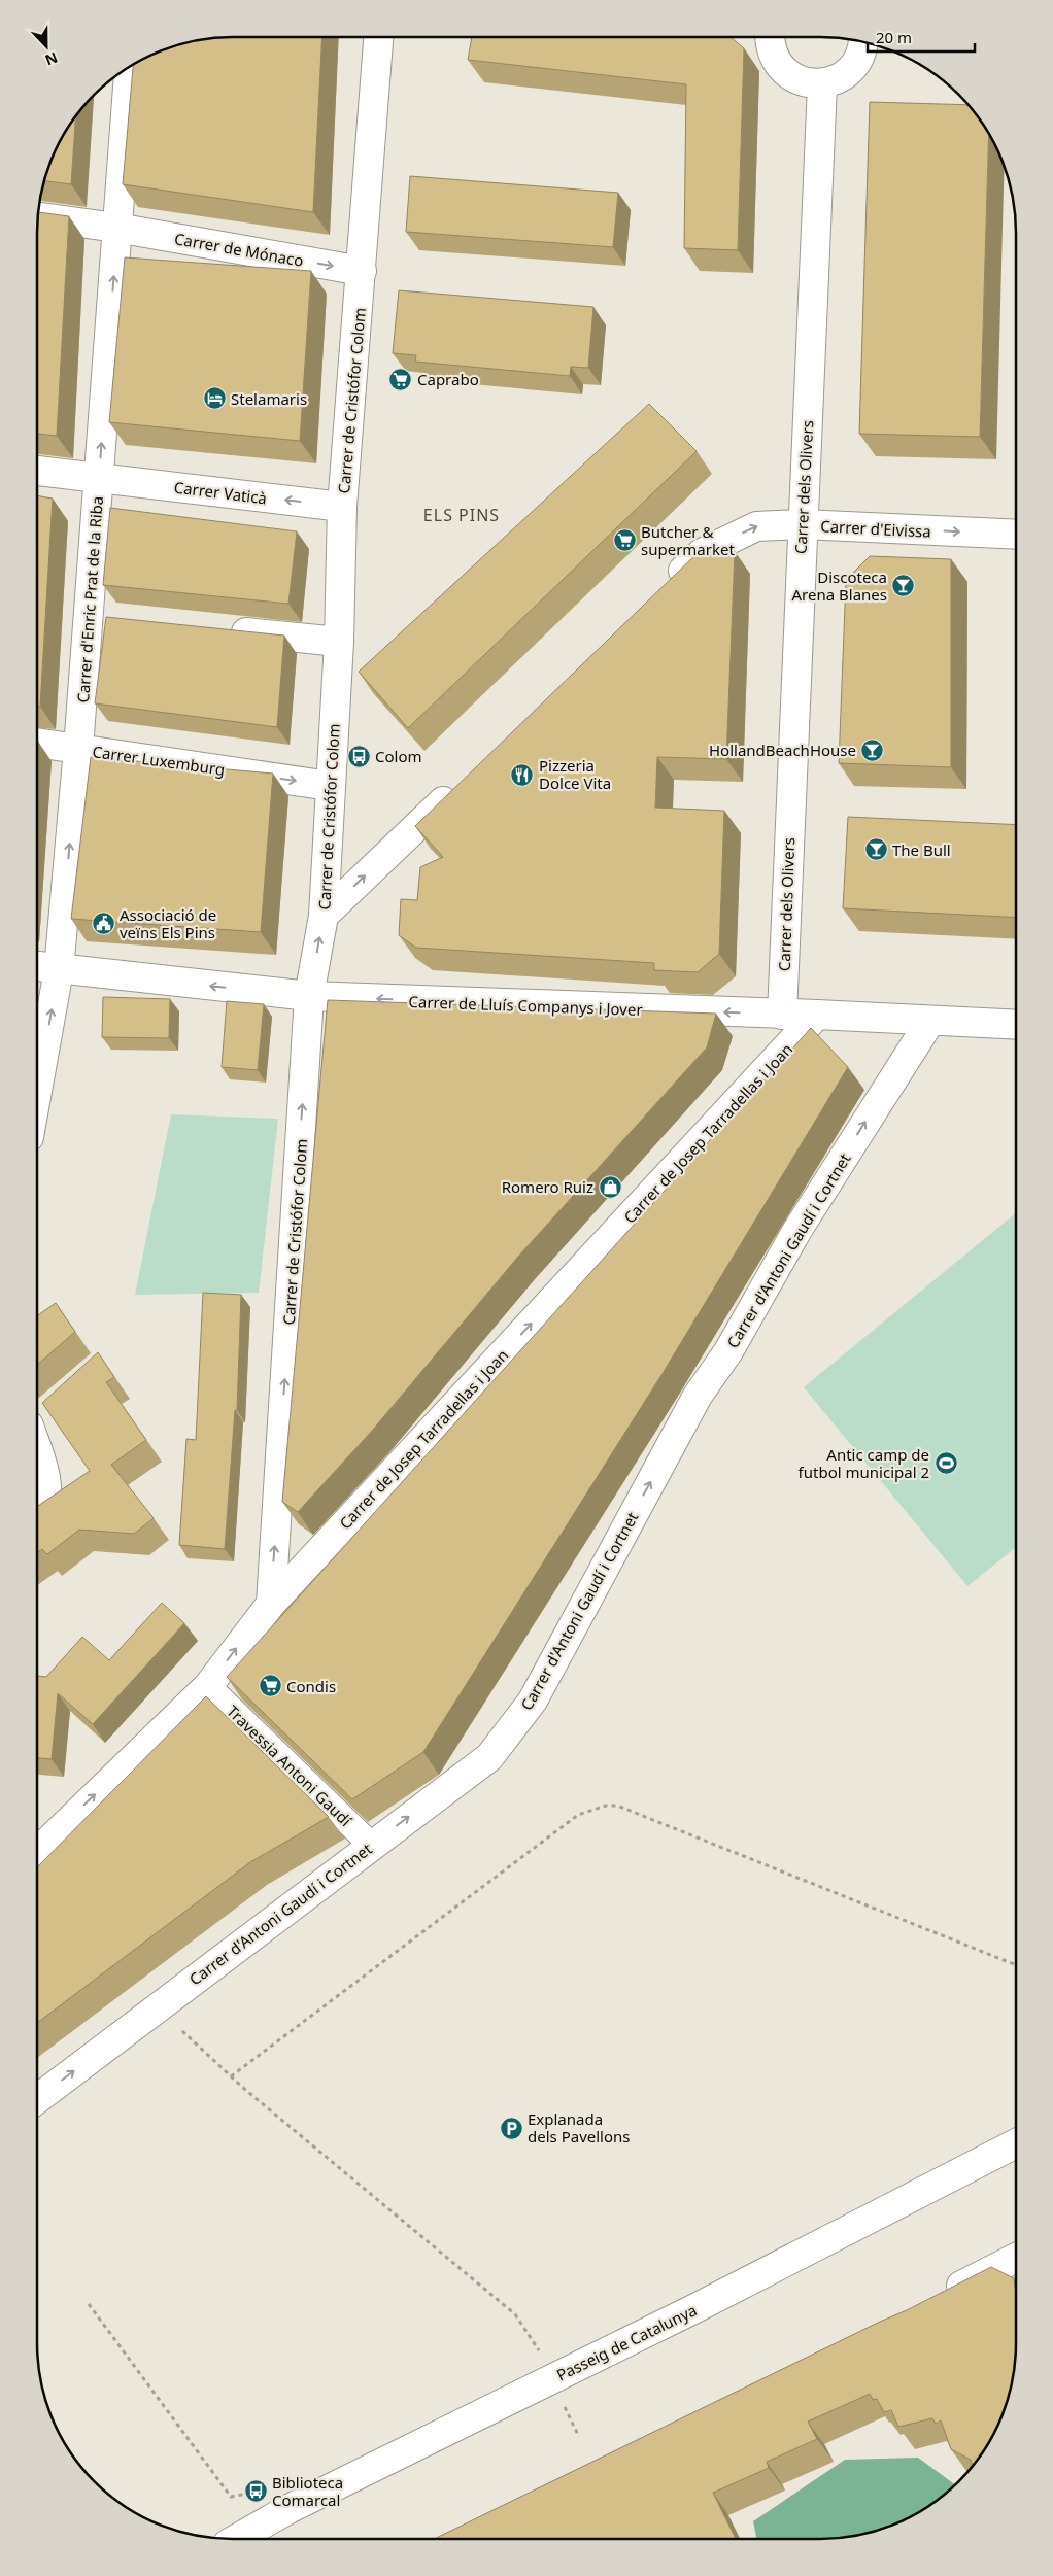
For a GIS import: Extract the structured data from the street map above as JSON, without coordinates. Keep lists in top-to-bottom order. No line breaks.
{"streets":{"street":["Carrer de Mónaco","Carrer de Cristófor Colom","Carrer dels Olivers","Carrer Vaticà","Carrer d'Eivissa","Carrer d'Enric Prat de la Riba","Carrer Luxemburg","Carrer de Lluís Companys i Jover","Carrer de Josep Tarradellas i Joan","Carrer d'Antoni Gaudí i Cortnet","Travessia Antoni Gaudí","Passeig de Catalunya"]},"crossings":[["Carrer de Mónaco","Carrer de Cristófor Colom"],["Carrer de Mónaco","Carrer d'Enric Prat de la Riba"],["Carrer de Cristófor Colom","Carrer Vaticà"],["Carrer de Cristófor Colom","Carrer Luxemburg"],["Carrer de Cristófor Colom","Carrer de Lluís Companys i Jover"],["Carrer de Cristófor Colom","Carrer de Josep Tarradellas i Joan"],["Carrer dels Olivers","Carrer d'Eivissa"],["Carrer dels Olivers","Carrer de Lluís Companys i Jover"],["Carrer Vaticà","Carrer d'Enric Prat de la Riba"],["Carrer d'Enric Prat de la Riba","Carrer Luxemburg"],["Carrer d'Enric Prat de la Riba","Carrer de Lluís Companys i Jover"],["Carrer de Lluís Companys i Jover","Carrer de Josep Tarradellas i Joan"],["Carrer de Lluís Companys i Jover","Carrer d'Antoni Gaudí i Cortnet"],["Carrer de Josep Tarradellas i Joan","Travessia Antoni Gaudí"],["Carrer d'Antoni Gaudí i Cortnet","Travessia Antoni Gaudí"]],"one_way":["Carrer de Mónaco","Carrer de Cristófor Colom","Carrer d'Eivissa","Carrer d'Enric Prat de la Riba","Carrer de Lluís Companys i Jover","Carrer de Josep Tarradellas i Joan","Carrer d'Antoni Gaudí i Cortnet"],"districts":["ELS PINS"],"places":{"supermarket":["Caprabo","Butcher & supermarket","Condis"],"hotel":["Stelamaris"],"bar":["Discoteca Arena Blanes","HollandBeachHouse","The Bull"],"bus stop":["Colom","Biblioteca Comarcal"],"restaurant":["Pizzeria Dolce Vita"],"public building":["Associació de veïns Els Pins"],"shop":["Romero Ruiz"],"sports":["Antic camp de futbol municipal 2"],"parking":["Explanada dels Pavellons"]},"scale_bar":"20 m","north":"bottom"}
